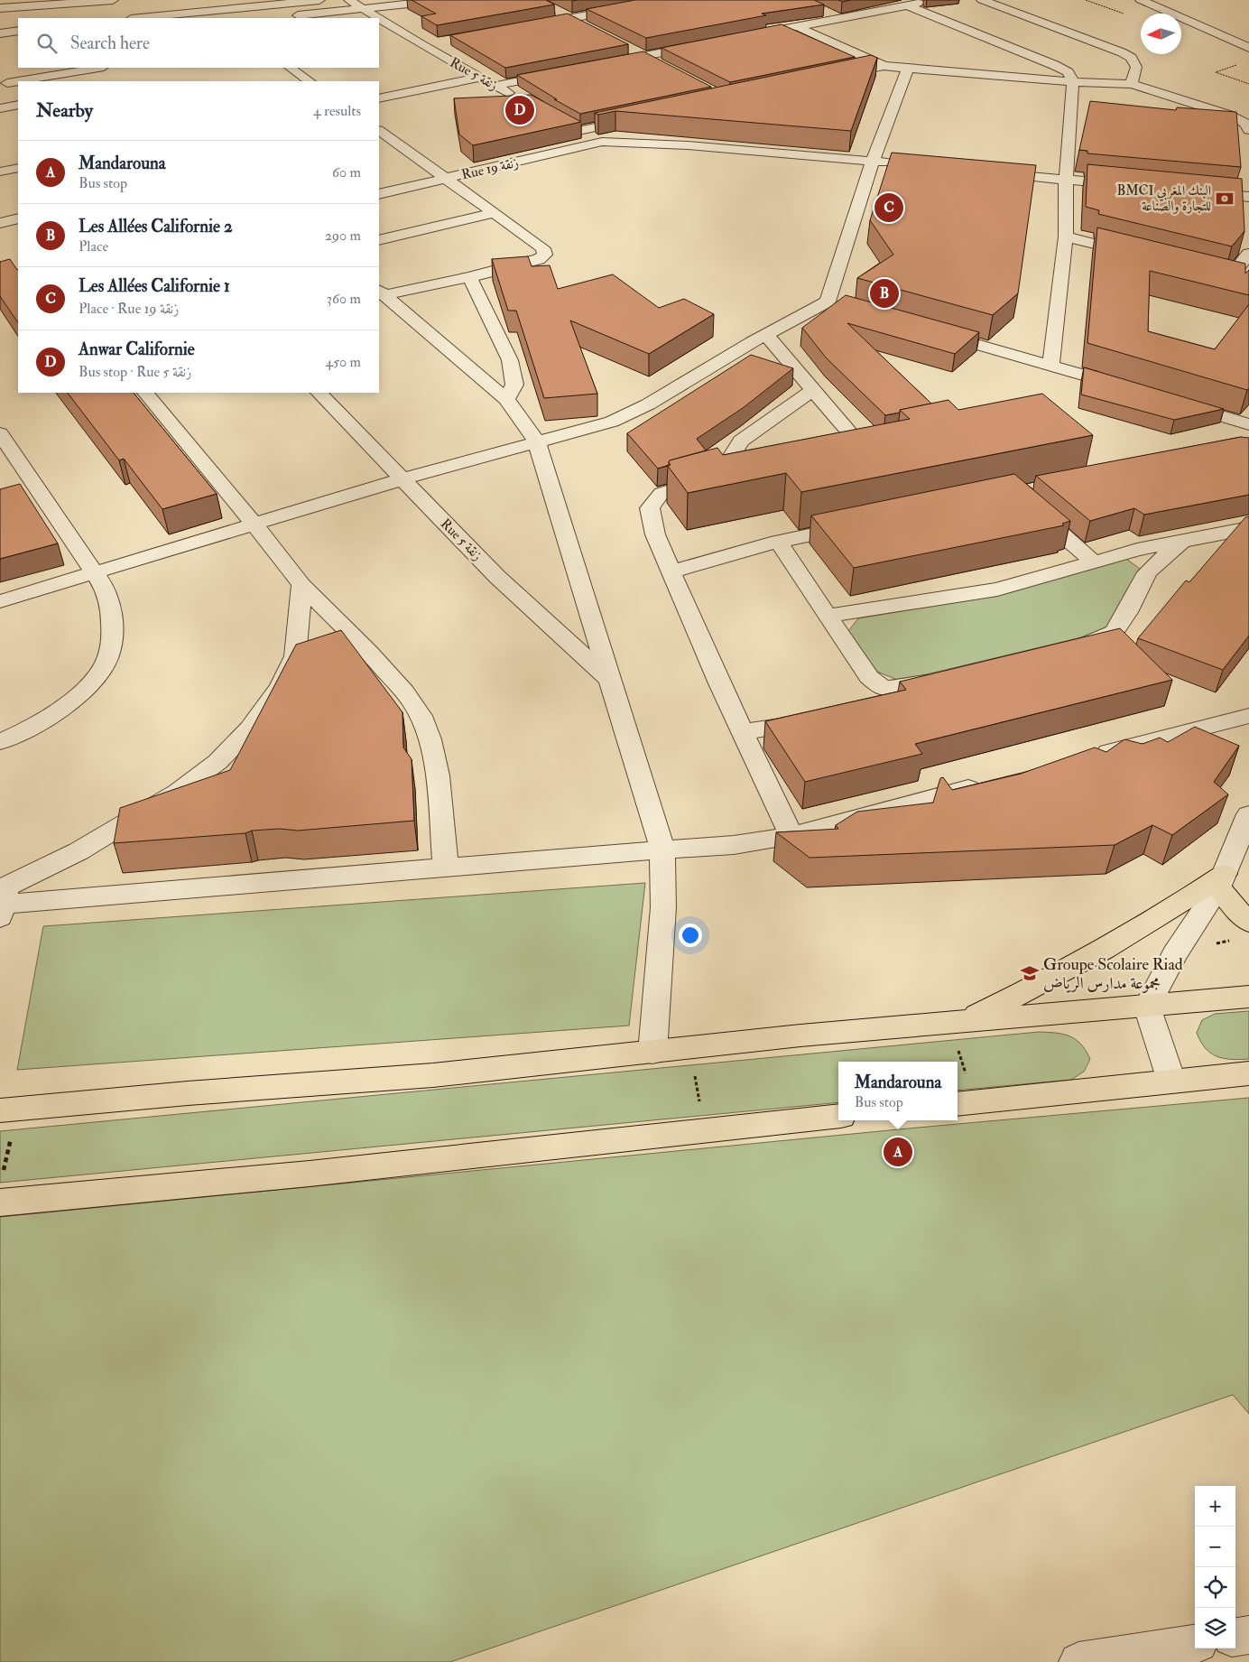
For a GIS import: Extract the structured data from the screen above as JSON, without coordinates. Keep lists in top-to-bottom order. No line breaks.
{"streets":{"street":["Rue 5 زنقة","Rue 19 زنقة"]},"places":{"bank":["BMCI البنك المغربي للتجارة والصناعة"],"school or university":["Groupe Scolaire Riad مجموعة مدارس الرياض"]},"north":"left","page":{"search":"Search here","heading":["Nearby","4 results"],"pins":["D","C","B","A"],"list":[{"mark":"A","name":"Mandarouna","note":"Bus stop","value":"60 m"},{"mark":"B","name":"Les Allées Californie 2","note":"Place","value":"290 m"},{"mark":"C","name":"Les Allées Californie 1","note":"Place · Rue 19 زنقة","value":"360 m"},{"mark":"D","name":"Anwar Californie","note":"Bus stop · Rue 5 زنقة","value":"450 m"}],"popup":["Mandarouna","Bus stop"],"map_buttons":["+","−"]}}
